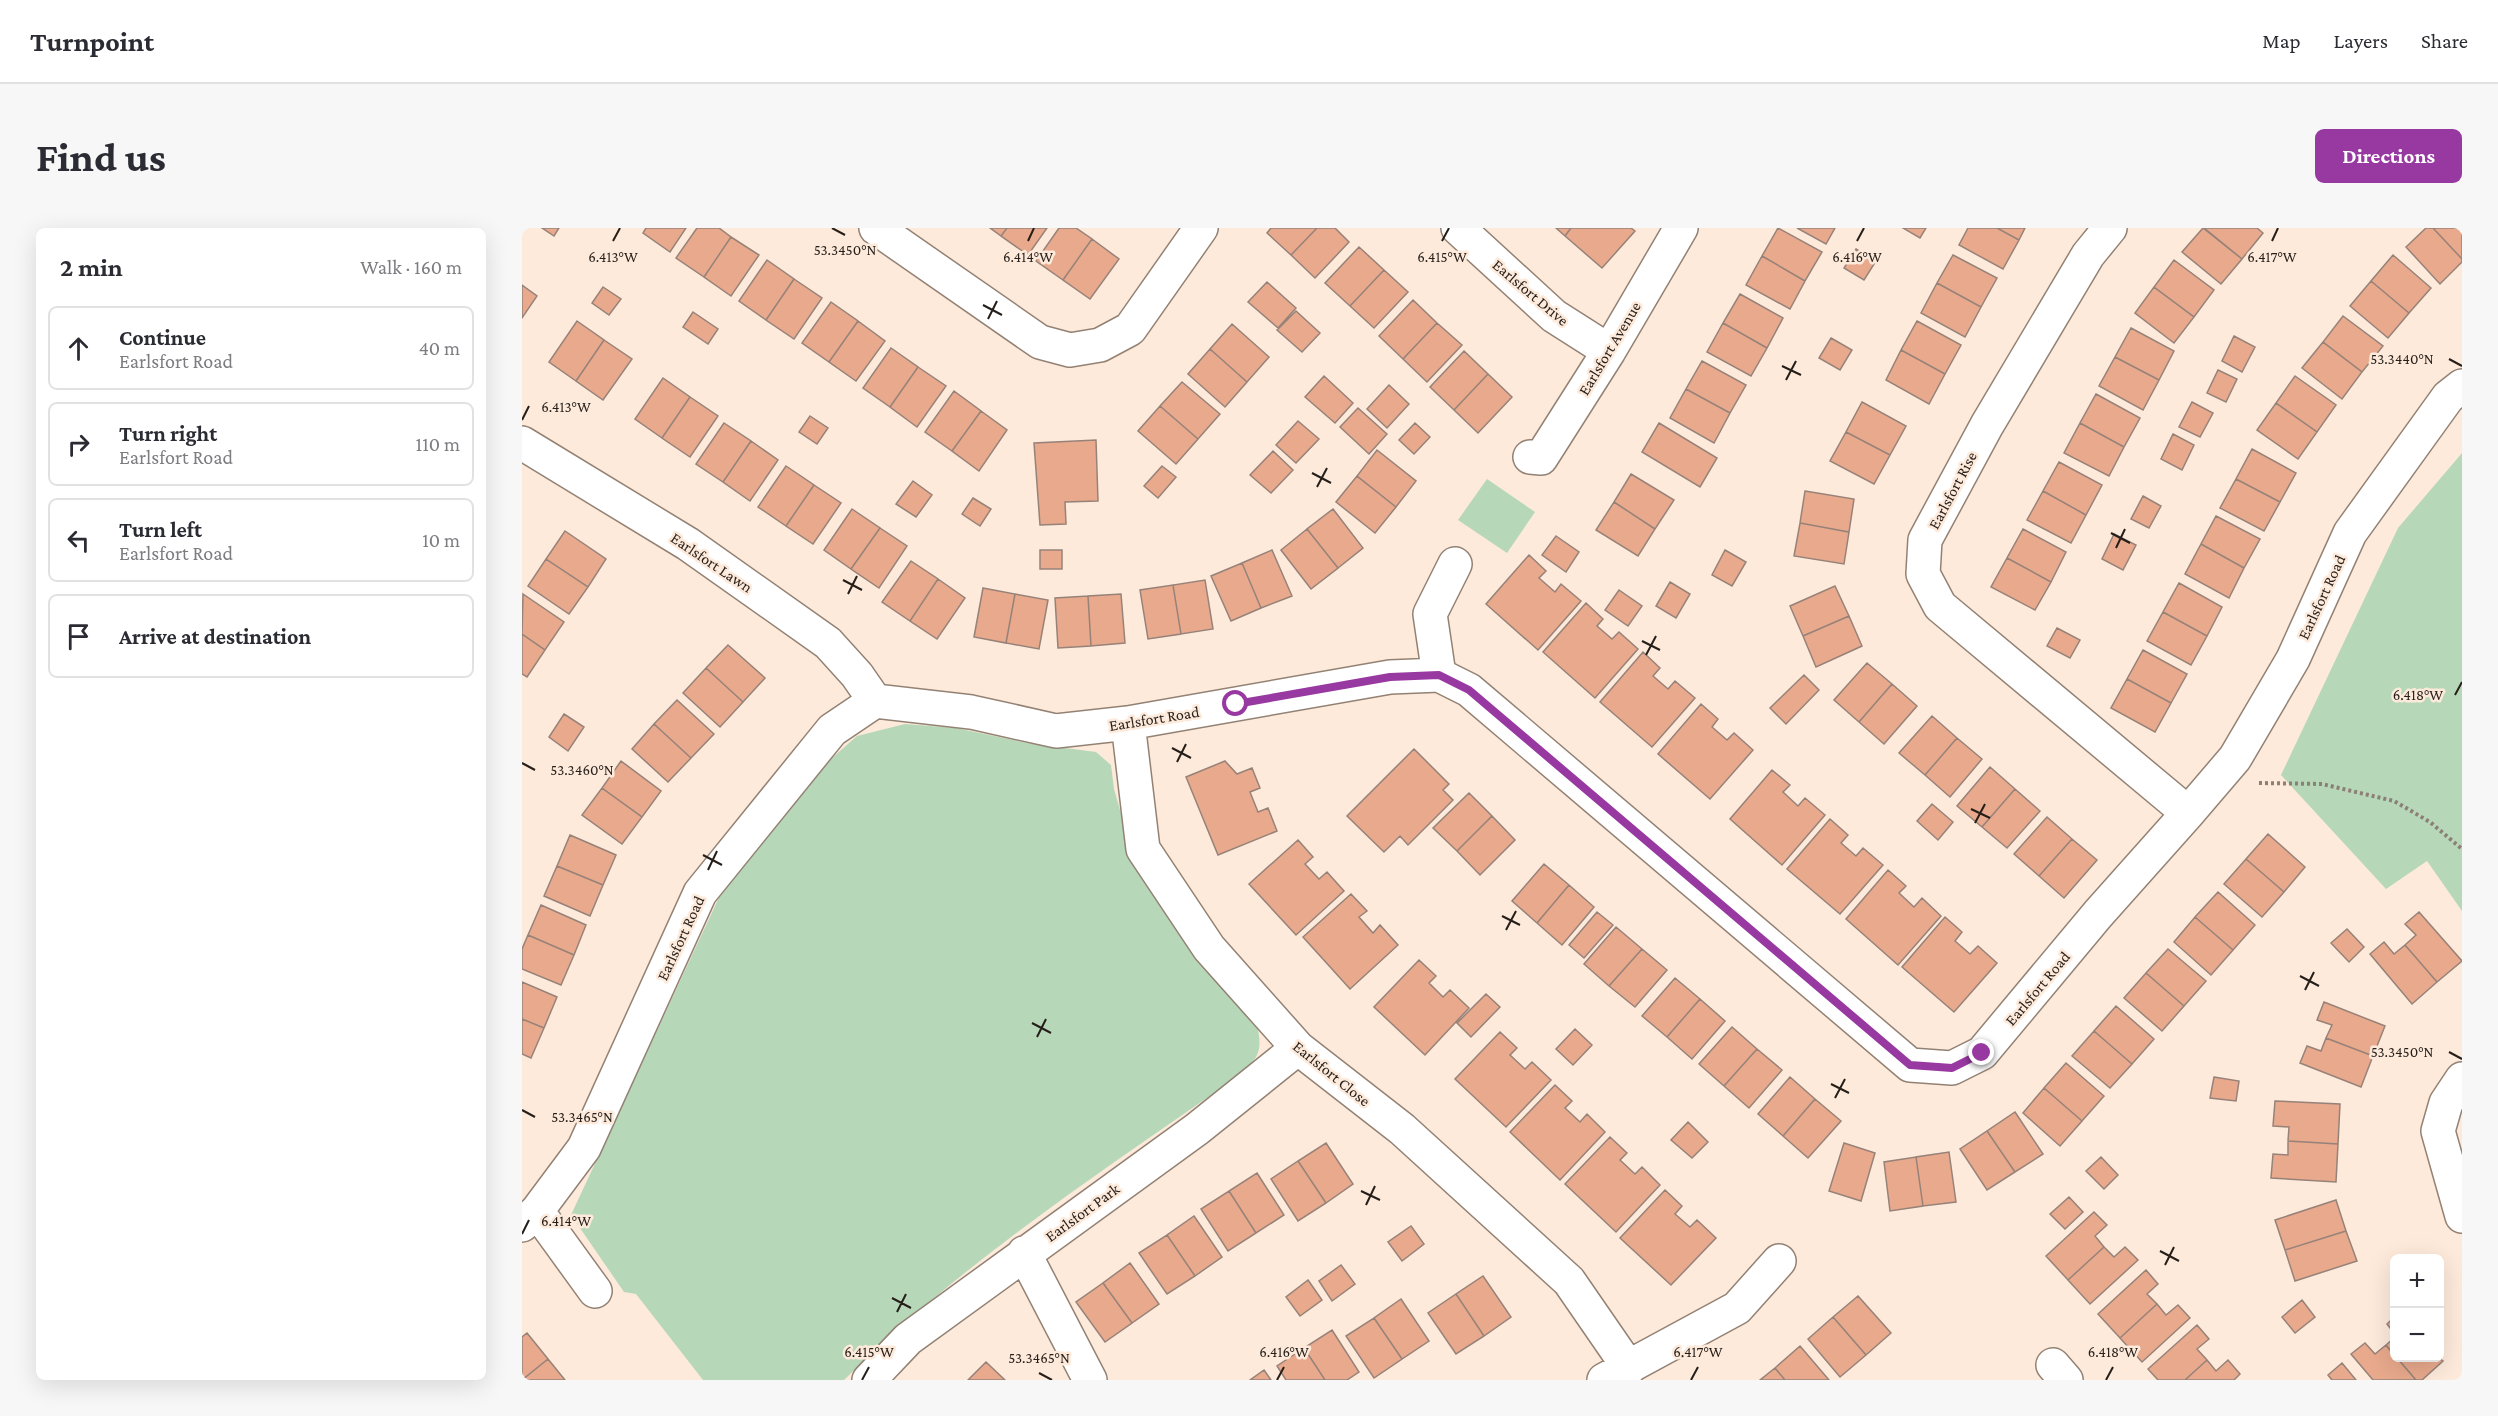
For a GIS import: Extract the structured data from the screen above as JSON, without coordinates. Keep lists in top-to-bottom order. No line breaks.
{"streets":{"street":["Earlsfort Drive","Earlsfort Avenue","Earlsfort Rise","Earlsfort Lawn","Earlsfort Road","Earlsfort Close","Earlsfort Park"]},"crossings":[["Earlsfort Drive","Earlsfort Avenue"],["Earlsfort Rise","Earlsfort Road"],["Earlsfort Lawn","Earlsfort Road"],["Earlsfort Road","Earlsfort Close"],["Earlsfort Close","Earlsfort Park"]],"page":{"header":"Turnpoint","nav":["Map","Layers","Share"],"buttons":"Directions","title":"Find us","heading":["2 min","Walk · 160 m"],"list":[["Continue","Earlsfort Road","40 m"],["Turn right","Earlsfort Road","110 m"],["Turn left","Earlsfort Road","10 m"],"Arrive at destination"],"map_buttons":["+","−"]},"coordinates":["53.3450°N","6.413°W","6.414°W","6.415°W","6.416°W","6.417°W","53.3440°N","6.418°W","53.3460°N","53.3465°N"]}
